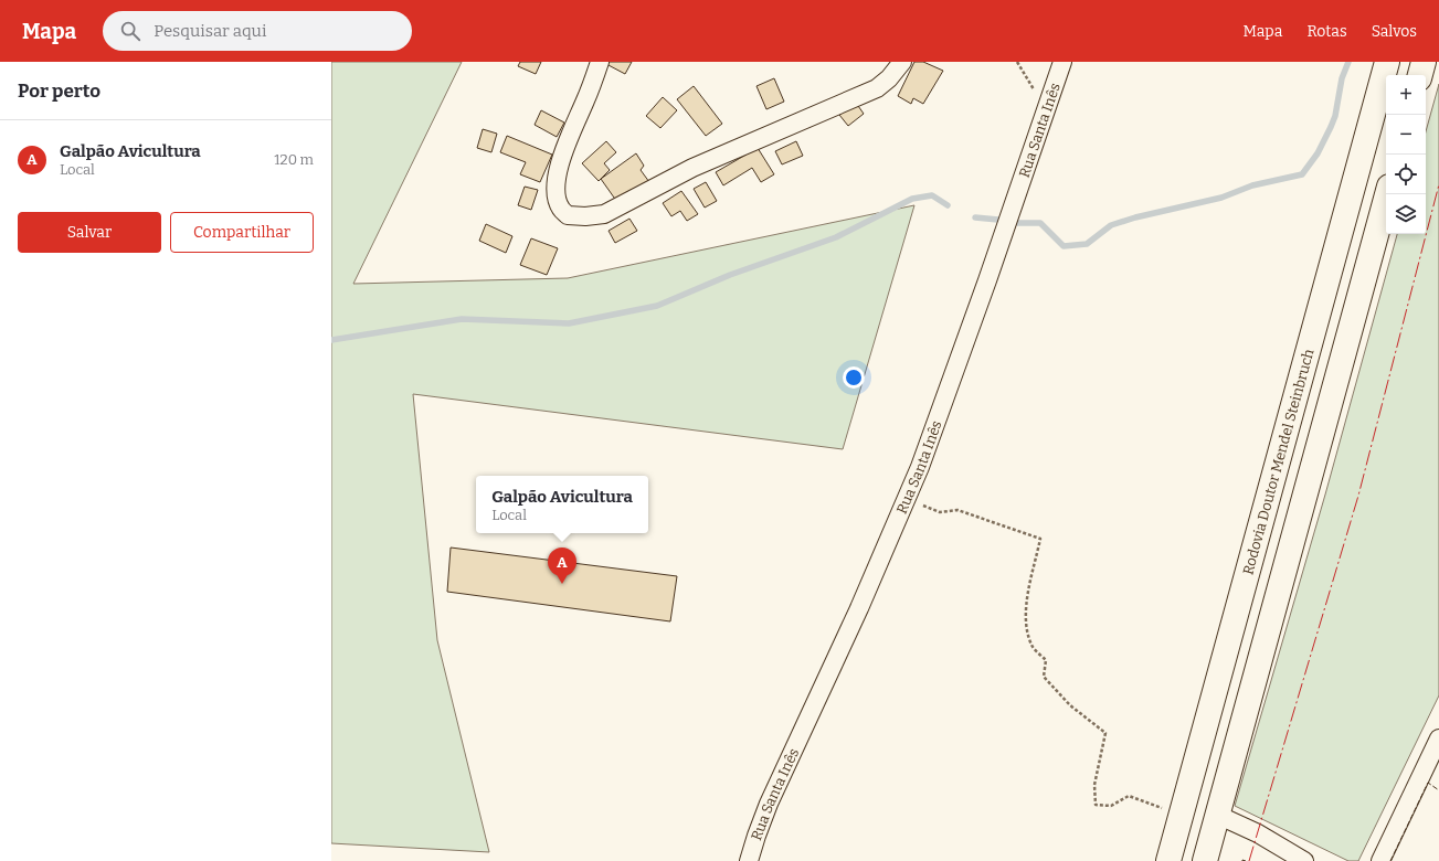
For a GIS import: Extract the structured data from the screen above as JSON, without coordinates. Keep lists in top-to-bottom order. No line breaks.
{"streets":{"highway":["Rodovia Doutor Mendel Steinbruch"],"street":["Rua Santa Inês"]},"page":{"header":"Mapa","search":"Pesquisar aqui","nav":["Mapa","Rotas","Salvos"],"heading":"Por perto","map_buttons":["+","−"],"list":[{"mark":"A","name":"Galpão Avicultura","note":"Local","value":"120 m"}],"buttons":["Salvar","Compartilhar"],"popup":["Galpão Avicultura","Local"],"pins":"A"}}
